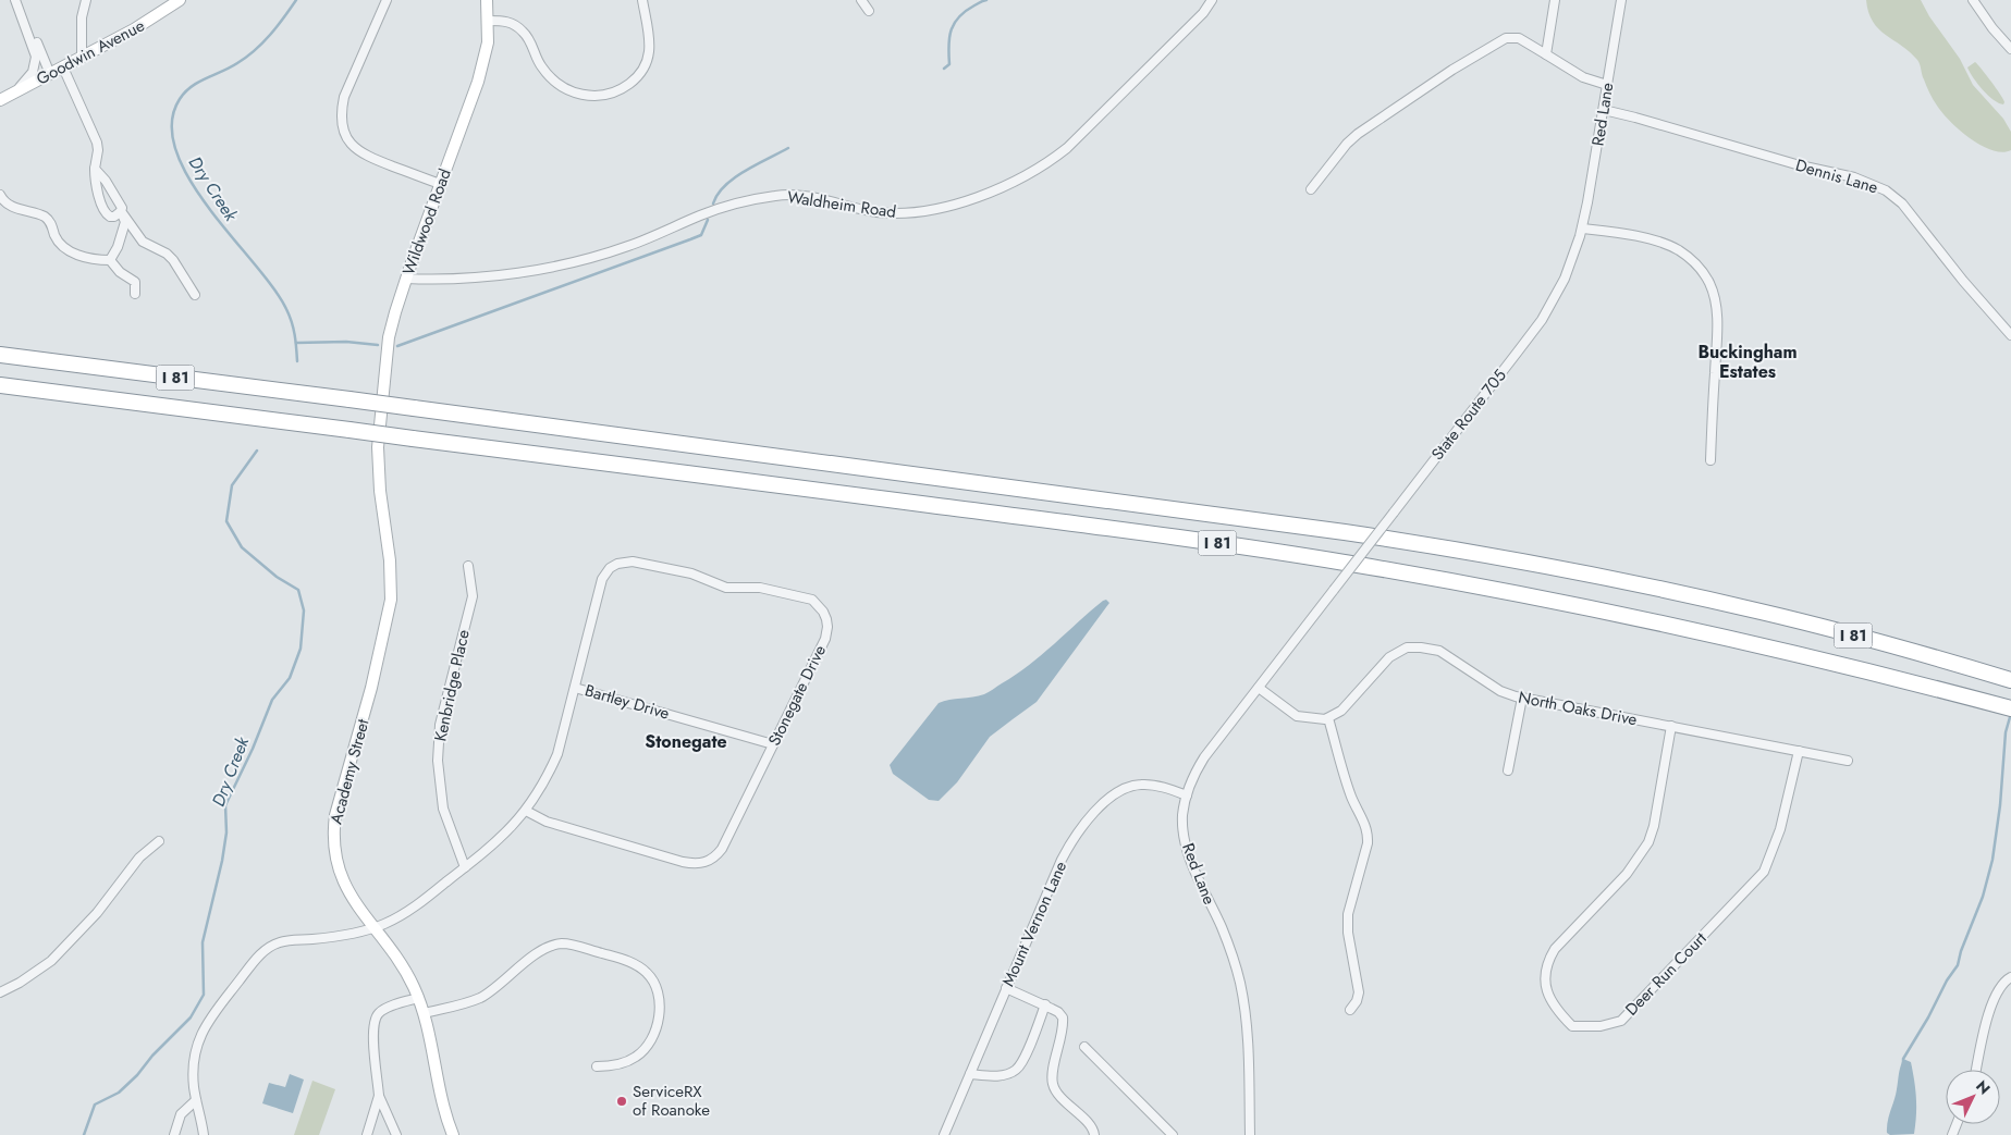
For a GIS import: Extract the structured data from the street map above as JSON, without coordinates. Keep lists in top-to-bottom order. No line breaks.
{"streets":{"highway":["I 81"],"street":["Goodwin Avenue","Red Lane","Dennis Lane","Waldheim Road","Wildwood Road","State Route 705","Kenbridge Place","Stonegate Drive","Bartley Drive","North Oaks Drive","Academy Street","Mount Vernon Lane","Deer Run Court"]},"crossings":[["Red Lane","Dennis Lane"],["Red Lane","State Route 705"],["Red Lane","Mount Vernon Lane"],["Waldheim Road","Wildwood Road"],["Wildwood Road","Academy Street"],["Kenbridge Place","Stonegate Drive"],["Stonegate Drive","Bartley Drive"],["Stonegate Drive","Academy Street"],["North Oaks Drive","Deer Run Court"]],"districts":["Buckingham Estates","Stonegate"],"water":["Dry Creek"],"places":["ServiceRX of Roanoke"],"north":"top right"}
